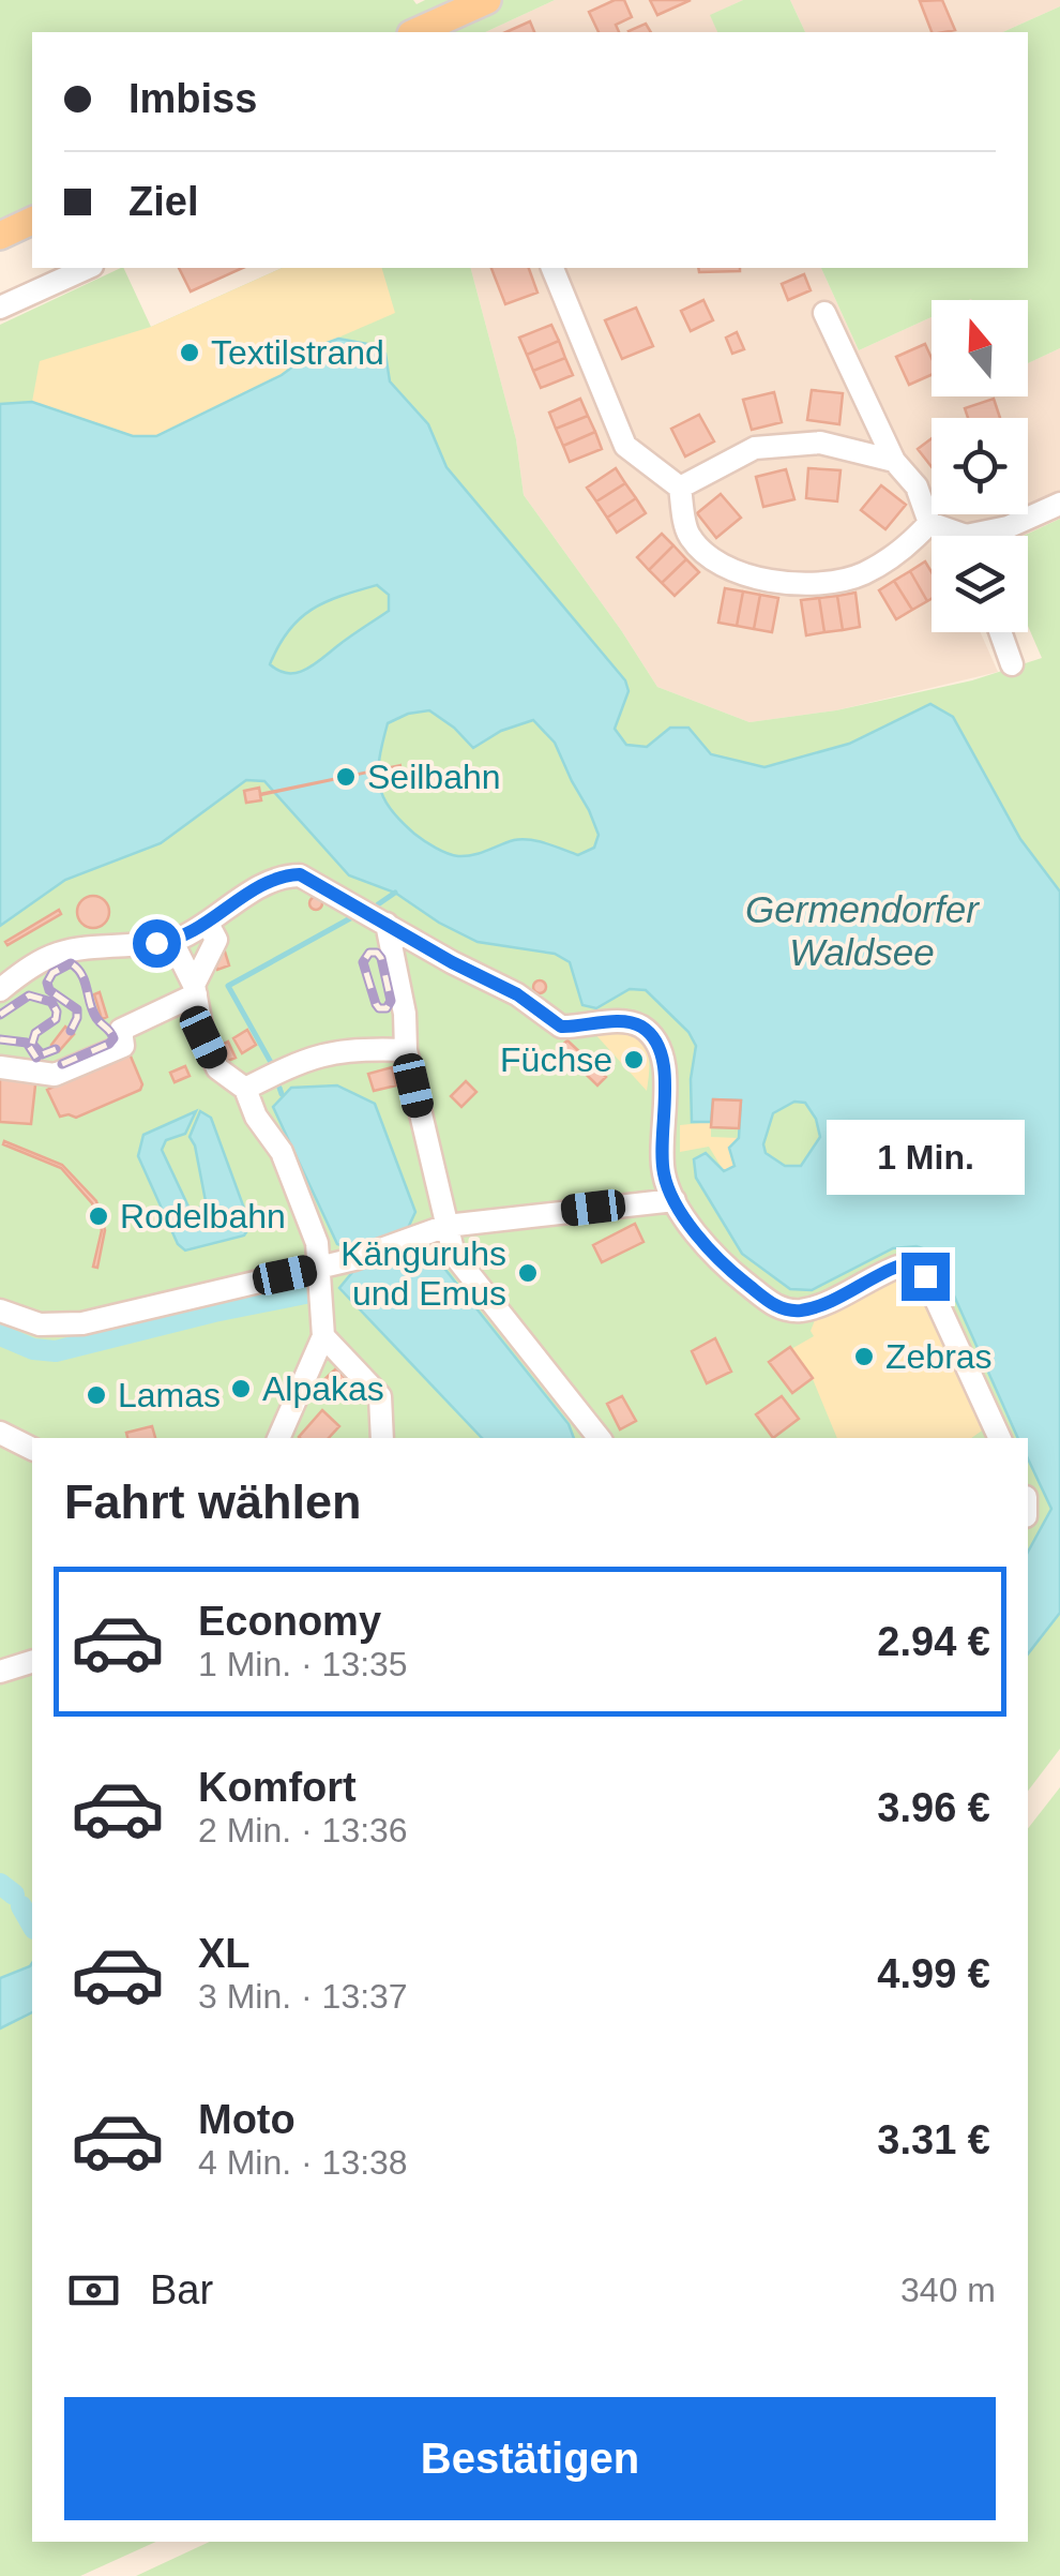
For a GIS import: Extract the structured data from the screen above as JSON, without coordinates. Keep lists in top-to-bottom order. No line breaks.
{"water":["Germendorfer Waldsee"],"places":["Textilstrand","Seilbahn","Füchse","Rodelbahn","Känguruhs und Emus","Zebras","Alpakas","Lamas"],"north":"top","page":{"banner":["Imbiss","Ziel"],"bubble":"1 Min.","heading":"Fahrt wählen","list":[{"name":"Economy","note":"1 Min. · 13:35","value":"2.94 €"},{"name":"Komfort","note":"2 Min. · 13:36","value":"3.96 €"},{"name":"XL","note":"3 Min. · 13:37","value":"4.99 €"},{"name":"Moto","note":"4 Min. · 13:38","value":"3.31 €"}],"pay":["Bar","340 m"],"buttons":"Bestätigen"}}
